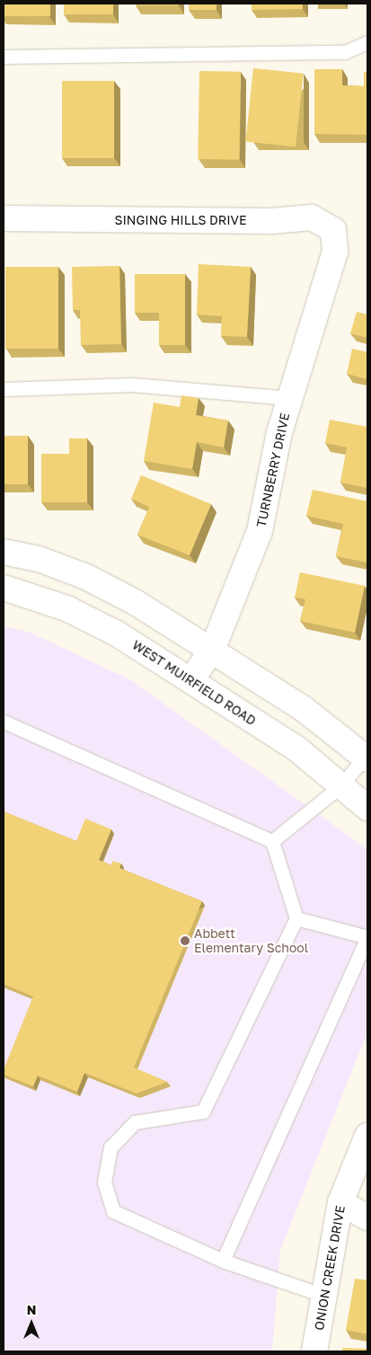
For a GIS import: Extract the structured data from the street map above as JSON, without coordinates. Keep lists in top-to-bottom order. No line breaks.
{"streets":{"street":["SINGING HILLS DRIVE","TURNBERRY DRIVE","WEST MUIRFIELD ROAD","ONION CREEK DRIVE"]},"crossings":[["SINGING HILLS DRIVE","TURNBERRY DRIVE"],["TURNBERRY DRIVE","WEST MUIRFIELD ROAD"]],"places":["Abbett Elementary School"],"north":"top"}
